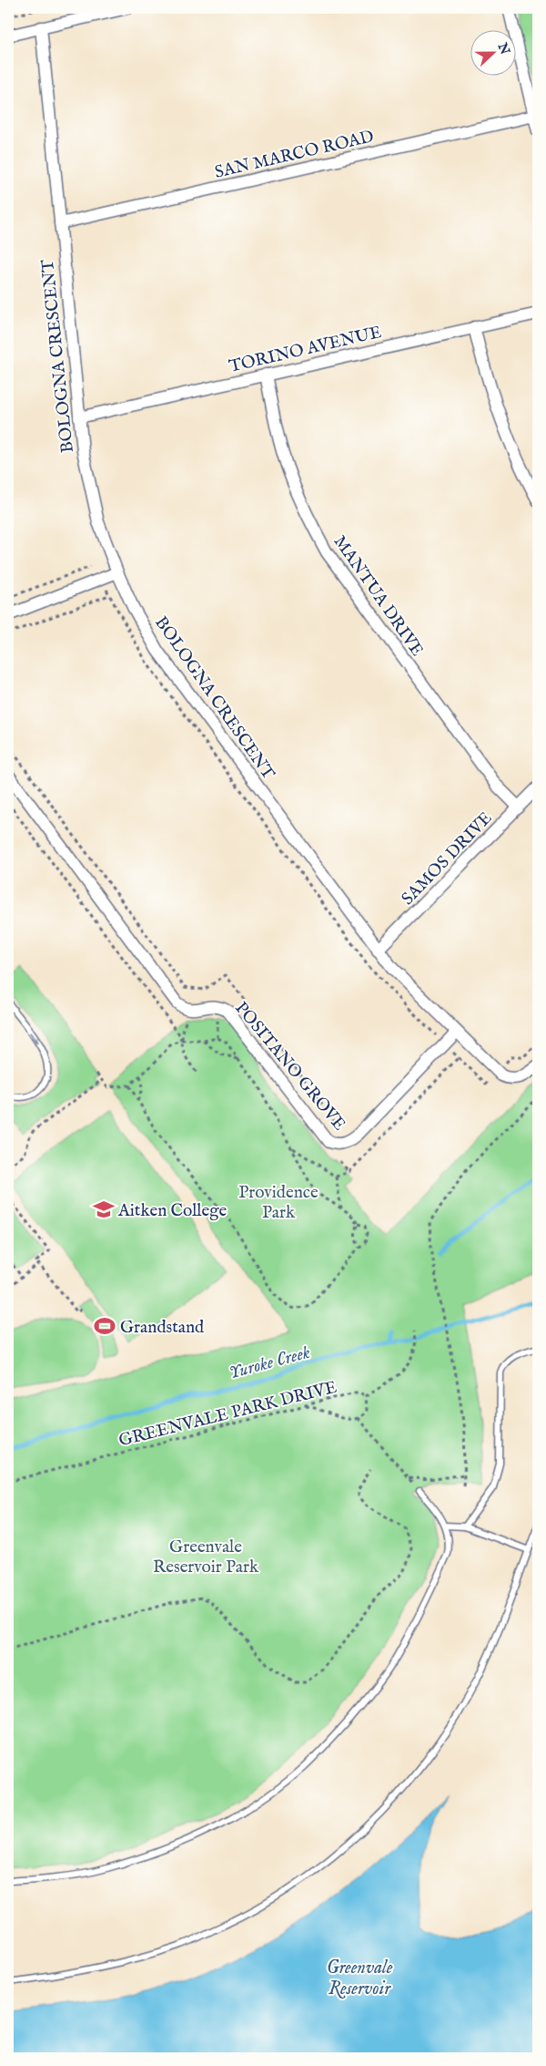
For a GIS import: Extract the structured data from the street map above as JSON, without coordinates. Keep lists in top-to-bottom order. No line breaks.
{"streets":{"street":["SAN MARCO ROAD","TORINO AVENUE","BOLOGNA CRESCENT","MANTUA DRIVE","SAMOS DRIVE","POSITANO GROVE"],"path":["GREENVALE PARK DRIVE"]},"crossings":[["SAN MARCO ROAD","BOLOGNA CRESCENT"],["TORINO AVENUE","BOLOGNA CRESCENT"],["TORINO AVENUE","MANTUA DRIVE"],["BOLOGNA CRESCENT","SAMOS DRIVE"],["BOLOGNA CRESCENT","POSITANO GROVE"],["MANTUA DRIVE","SAMOS DRIVE"]],"water":["Yuroke Creek","Greenvale Reservoir"],"parks":["Providence Park","Greenvale Reservoir Park"],"places":{"school or university":["Aitken College"],"sports":["Grandstand"]},"north":"right"}
